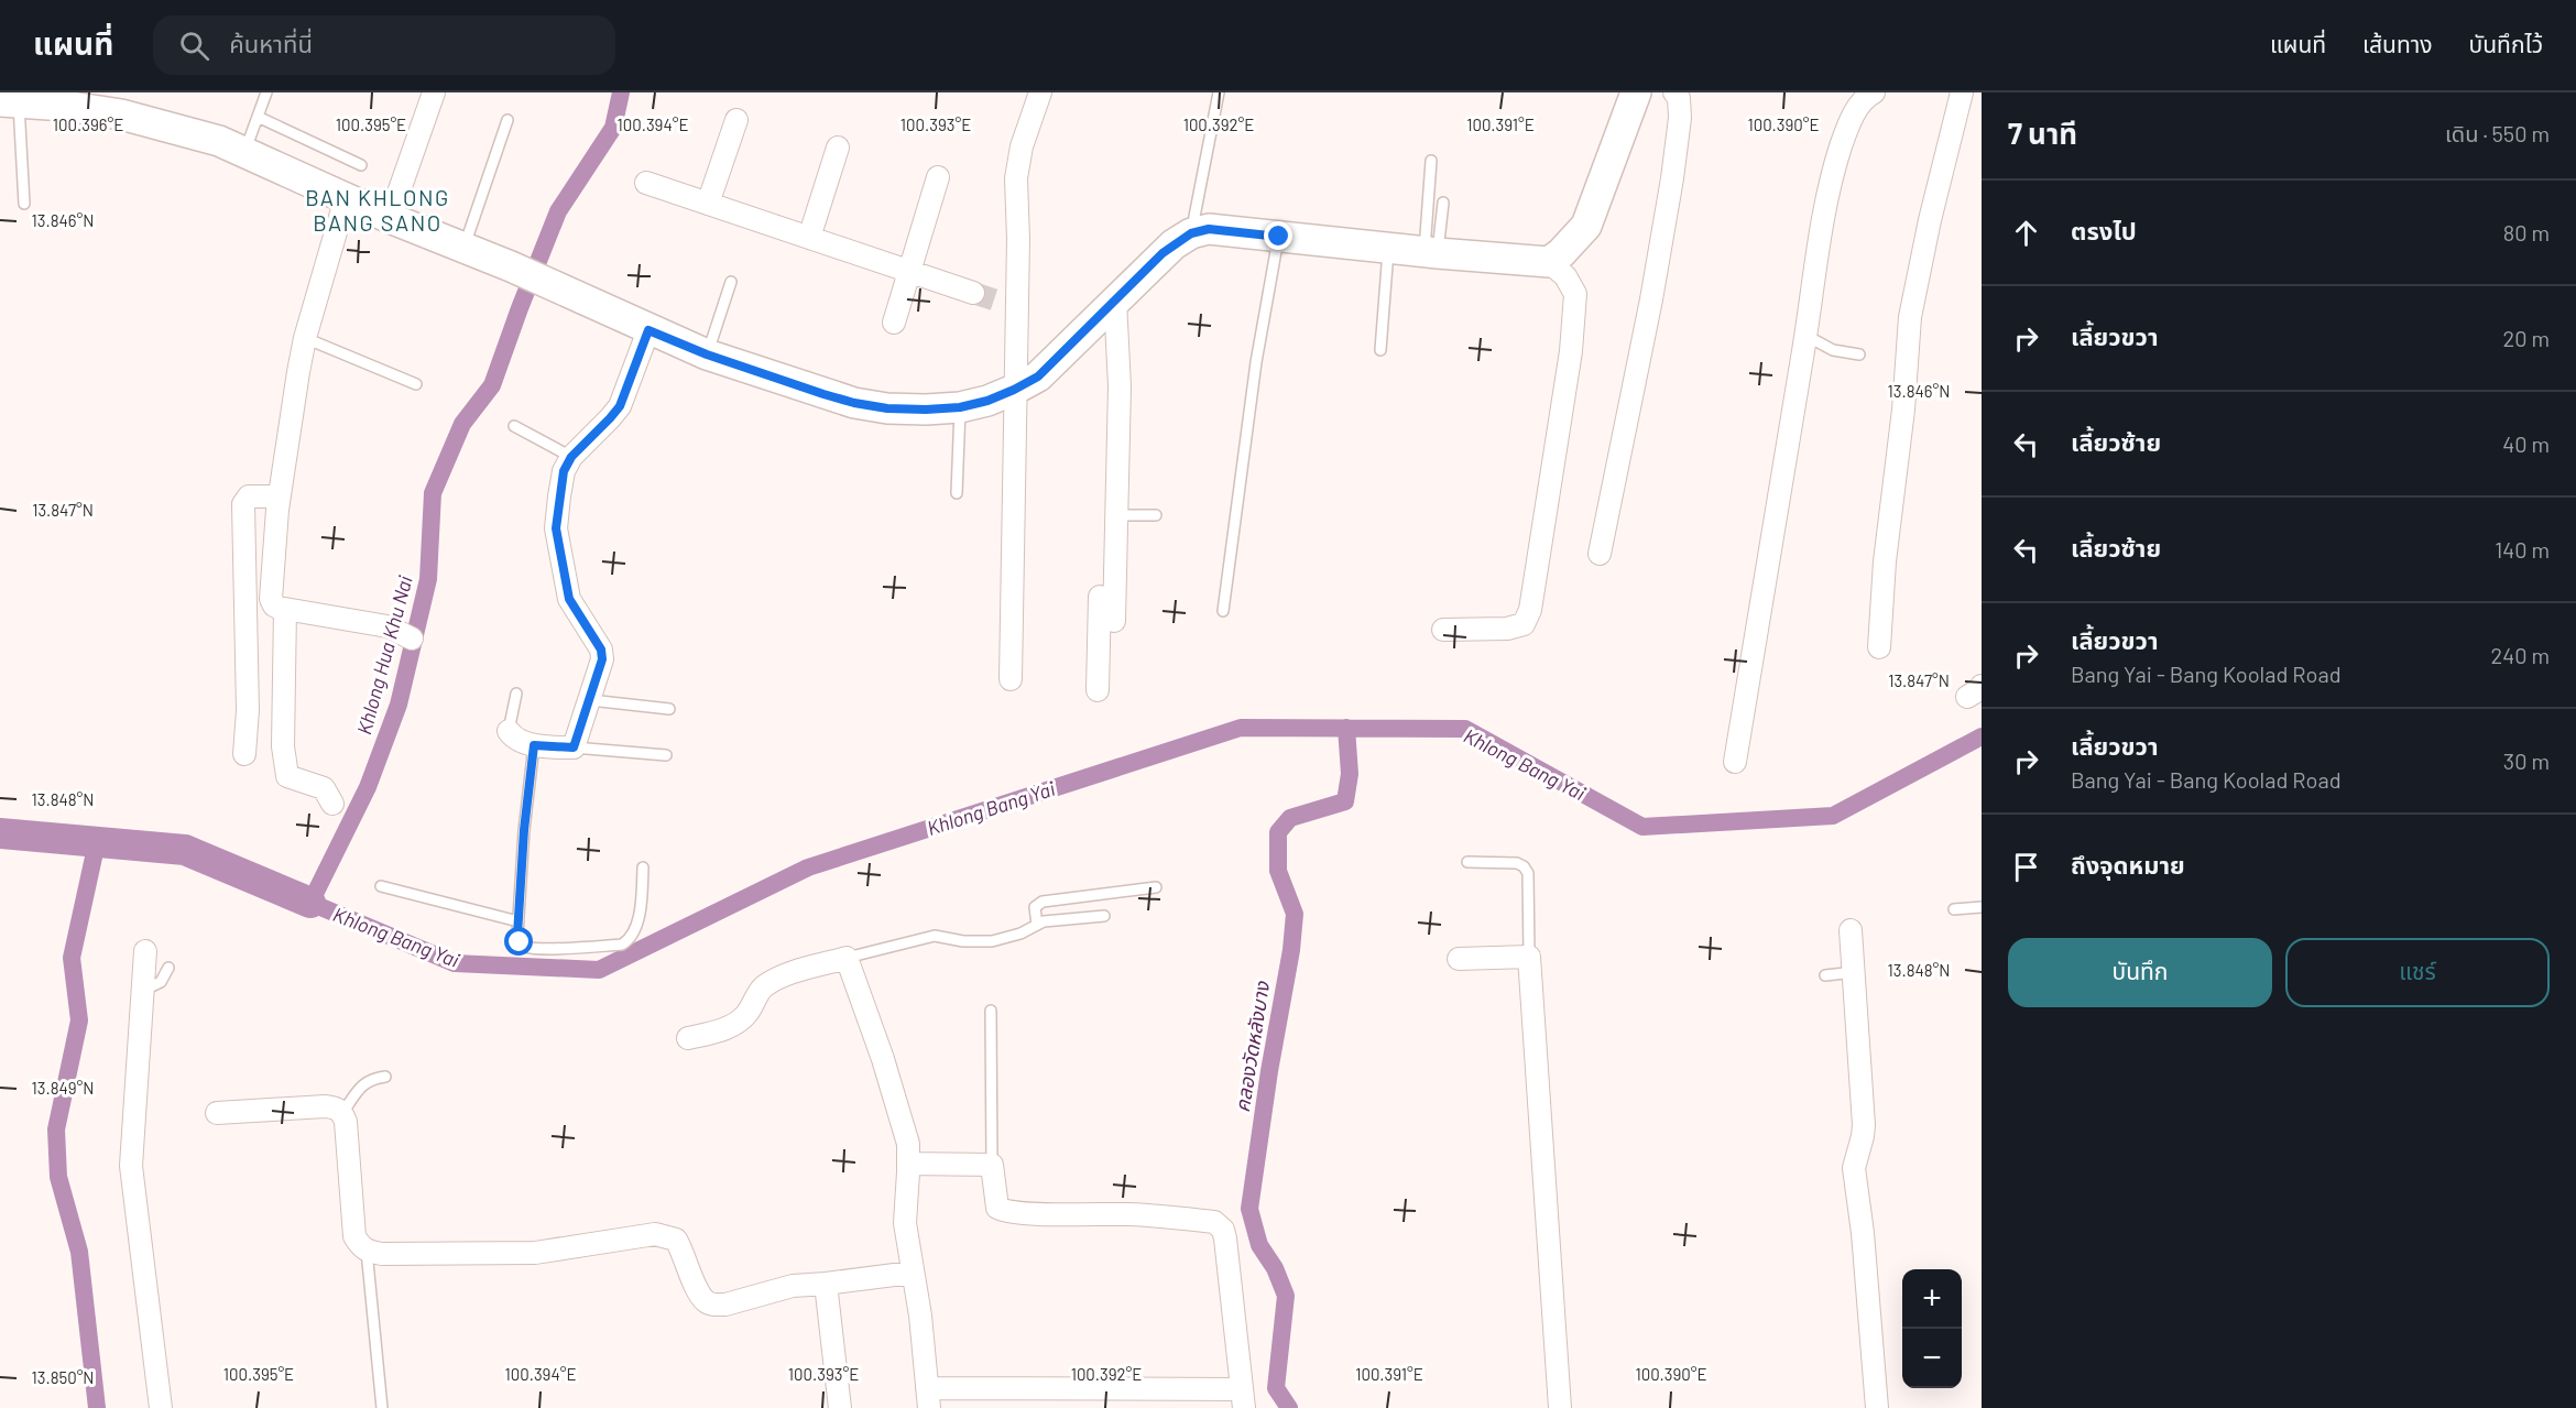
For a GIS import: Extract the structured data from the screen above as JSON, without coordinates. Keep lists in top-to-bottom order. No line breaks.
{"districts":["BAN KHLONG BANG SANO"],"water":["Khlong Hua Khu Nai","Khlong Bang Yai","คลองวัดหลังบาง"],"page":{"header":"แผนที่","search":"ค้นหาที่นี่","nav":["แผนที่","เส้นทาง","บันทึกไว้"],"heading":["7 นาที","เดิน · 550 m"],"list":[["ตรงไป","80 m"],["เลี้ยวขวา","20 m"],["เลี้ยวซ้าย","40 m"],["เลี้ยวซ้าย","140 m"],["เลี้ยวขวา","Bang Yai - Bang Koolad Road","240 m"],["เลี้ยวขวา","Bang Yai - Bang Koolad Road","30 m"],"ถึงจุดหมาย"],"buttons":["บันทึก","แชร์"],"map_buttons":["+","−"]},"coordinates":["100.396°E","100.395°E","100.394°E","100.393°E","100.392°E","100.391°E","100.390°E","13.846°N","13.847°N","13.848°N","13.849°N","13.850°N"]}
